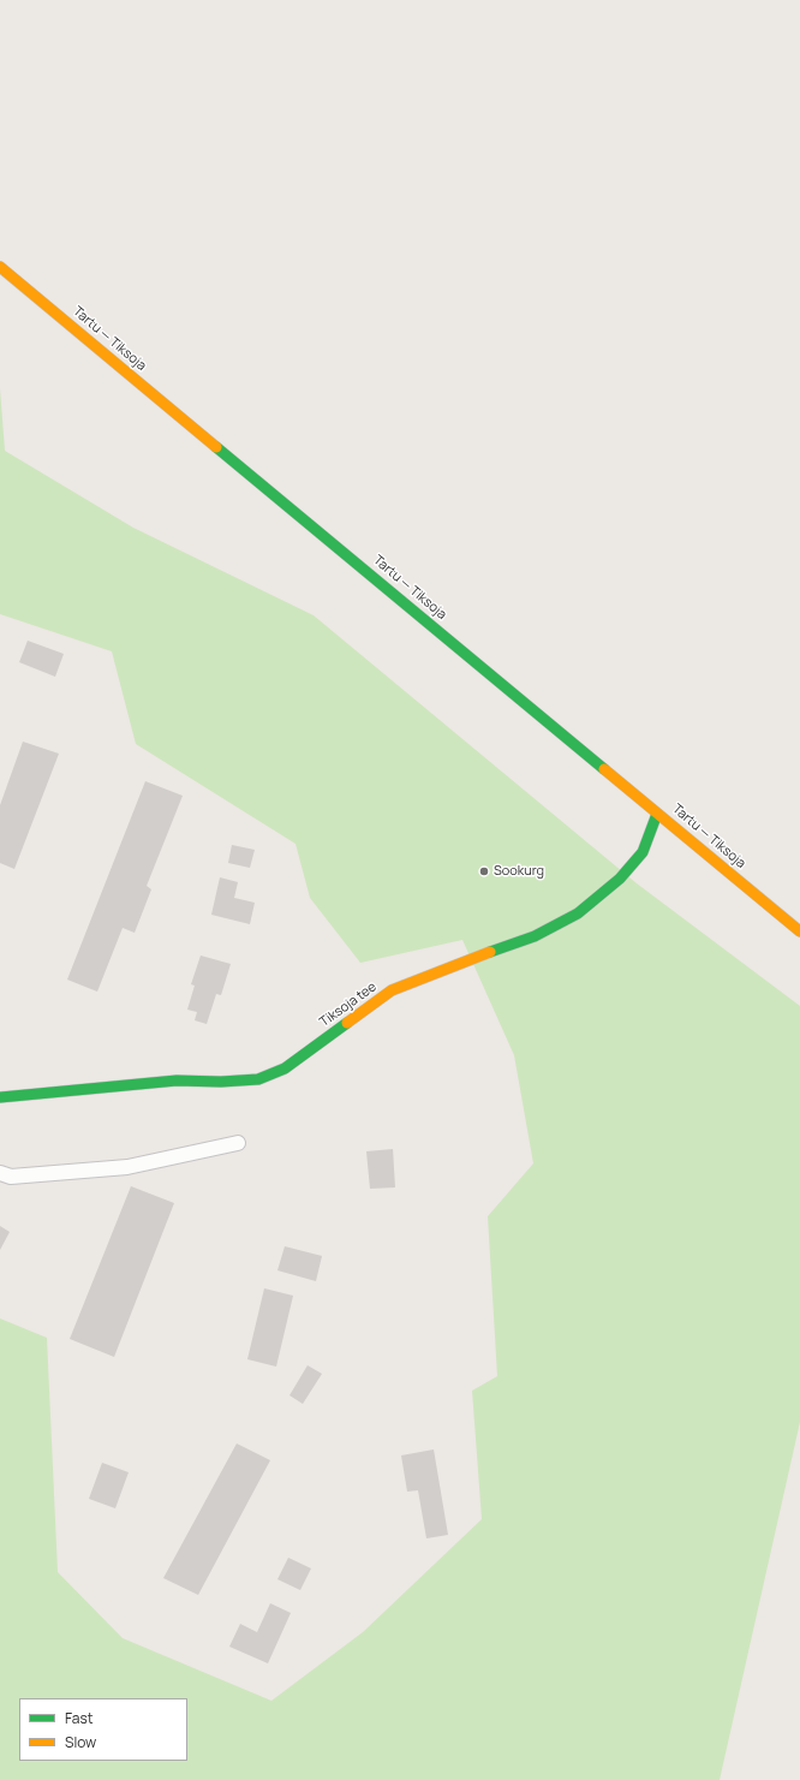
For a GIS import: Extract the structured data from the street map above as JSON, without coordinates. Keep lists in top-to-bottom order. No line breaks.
{"streets":{"main road":["Tartu — Tiksoja","Tiksoja tee"]},"crossings":[["Tartu — Tiksoja","Tiksoja tee"]],"places":["Sookurg"],"legend":["Fast","Slow"]}
